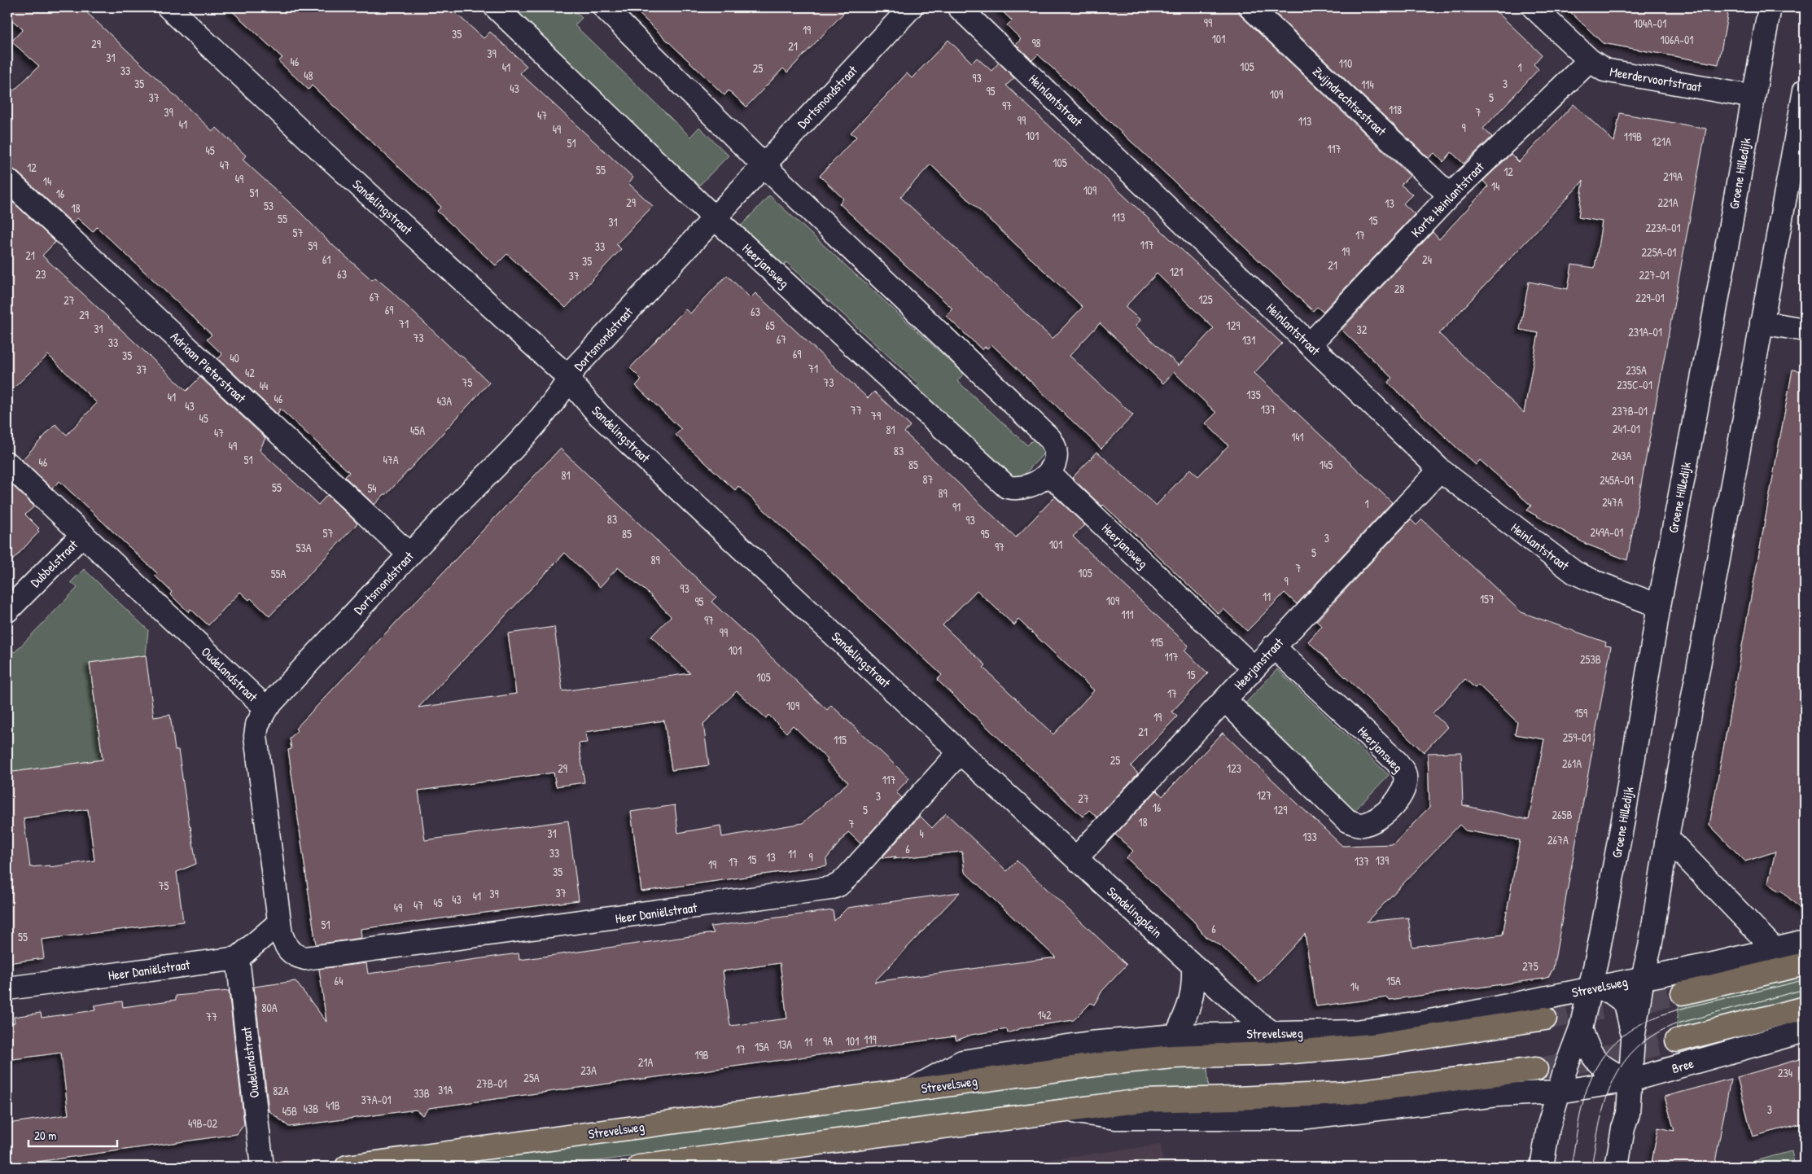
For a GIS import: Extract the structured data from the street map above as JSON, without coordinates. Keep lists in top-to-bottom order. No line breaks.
{"streets":{"main road":["Strevelsweg","Bree"],"street":["Meerdervoortstraat","Dortsmondstraat","Heinlantstraat","Zwijndrechtsestraat","Groene Hilledijk","Korte Heinlantstraat","Sandelingstraat","Heerjansweg","Adriaan Pieterstraat","Dubbelstraat","Heerjanstraat","Oudelandstraat","Sandelingplein","Heer Daniëlstraat"]},"crossings":[["Meerdervoortstraat","Groene Hilledijk"],["Meerdervoortstraat","Korte Heinlantstraat"],["Dortsmondstraat","Sandelingstraat"],["Dortsmondstraat","Heerjansweg"],["Dortsmondstraat","Adriaan Pieterstraat"],["Dortsmondstraat","Oudelandstraat"],["Heinlantstraat","Groene Hilledijk"],["Heinlantstraat","Korte Heinlantstraat"],["Heinlantstraat","Heerjanstraat"],["Zwijndrechtsestraat","Korte Heinlantstraat"],["Groene Hilledijk","Strevelsweg"],["Groene Hilledijk","Bree"],["Sandelingstraat","Heerjanstraat"],["Sandelingstraat","Sandelingplein"],["Sandelingstraat","Heer Daniëlstraat"],["Heerjansweg","Heerjanstraat"],["Dubbelstraat","Oudelandstraat"],["Heerjanstraat","Sandelingplein"],["Oudelandstraat","Heer Daniëlstraat"],["Sandelingplein","Strevelsweg"]],"house_numbers":["99","104A-01","19","35","101","106A-01","98","29","21","39","31","46","110","105","41","1","25","33","48","93","35","3","114","43","95","109","37","5","97","118","39","7","47","99","113","41","9","49","101","119B","121A","51","117","45","105","47","12","55","12","219A","49","14","14","109","51","16","29","221A","13","53","18","113","55","15","31","223A-01","57","17","117","59","33","19","225A-01","21","61","24","35","21","121","23","63","227-01","37","28","67","229-01","125","27","69","63","29","71","65","129","31","32","231A-01","73","67","131","33","69","35","40","71","37","235A","42","75","73","235C-01","44","135","41","46","43A","43","137","77","237B-01","79","45","241-01","81","45A","47","141","49","83","243A","51","47A","46","85","145","81","87","245A-01","55","54","89","247A","1","91","83","93","249A-01","57","85","95","3","101","97","53A","5","89","7","105","55A","9","93","11","157","109","95","111","97","99","115","101","117","253B","15","105","17","109","159","19","21","259-01","115","25","261A","29","123","117","127","3","27","16","5","129","265B","18","7","31","4","133","267A","6","33","11","13","9","15","139","137","17","19","35","75","37","39","41","43","45","47","49","51","6","55","275","64","15A","14","80A","142","77","119","9A","101","11","13A","15A","17","19B","21A","23A","234","25A","27B-01","31A","82A","33B","37A-01","41B","43B","3","45B","49B-02"],"scale_bar":"20 m"}
